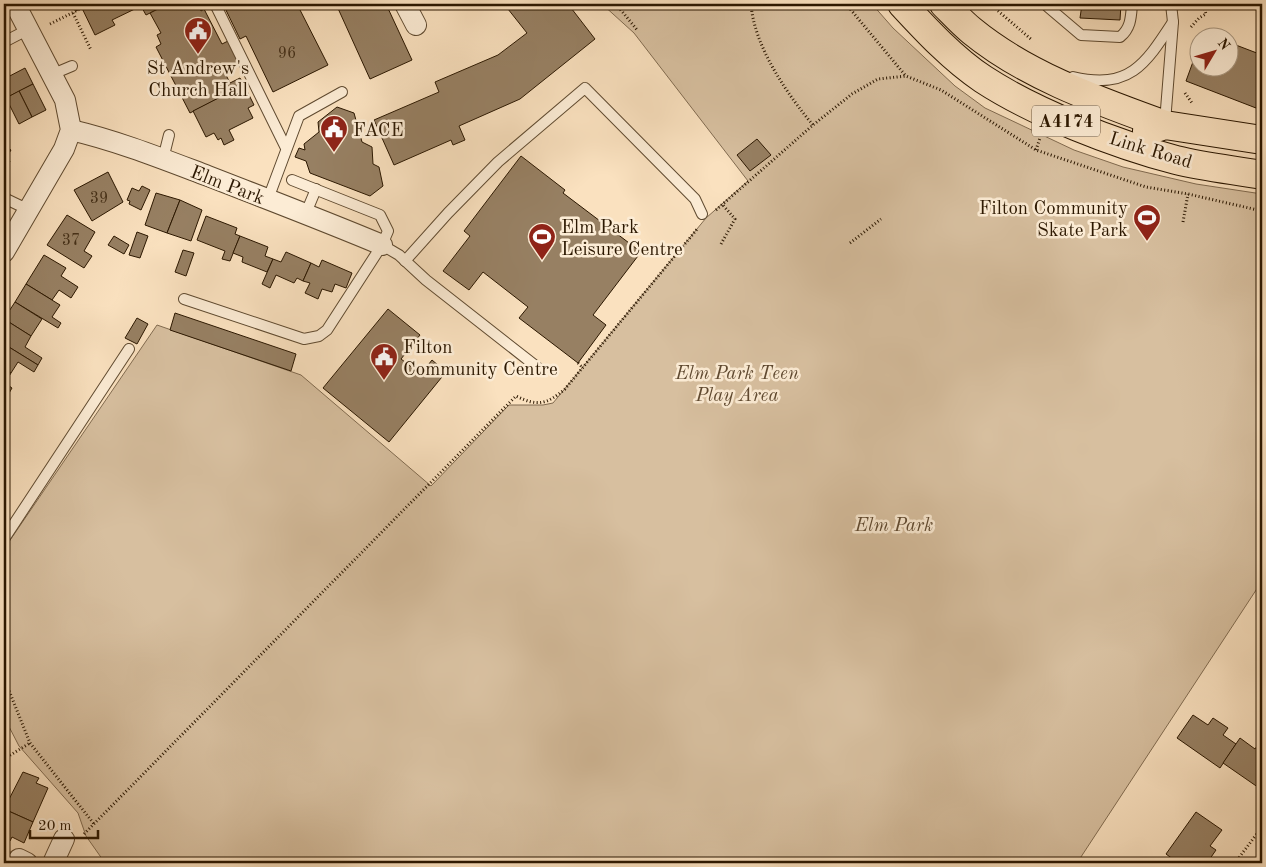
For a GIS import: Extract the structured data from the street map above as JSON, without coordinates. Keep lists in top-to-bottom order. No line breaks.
{"streets":{"main road":["A4174","Link Road"],"street":["Elm Park"]},"crossings":[["A4174","Link Road"]],"parks":["Elm Park Teen Play Area","Elm Park"],"places":{"public building":["St Andrew's Church Hall","FACE","Filton Community Centre"],"sports":["Filton Community Skate Park","Elm Park Leisure Centre"]},"house_numbers":["96","39","37"],"scale_bar":"20 m","north":"top right"}
